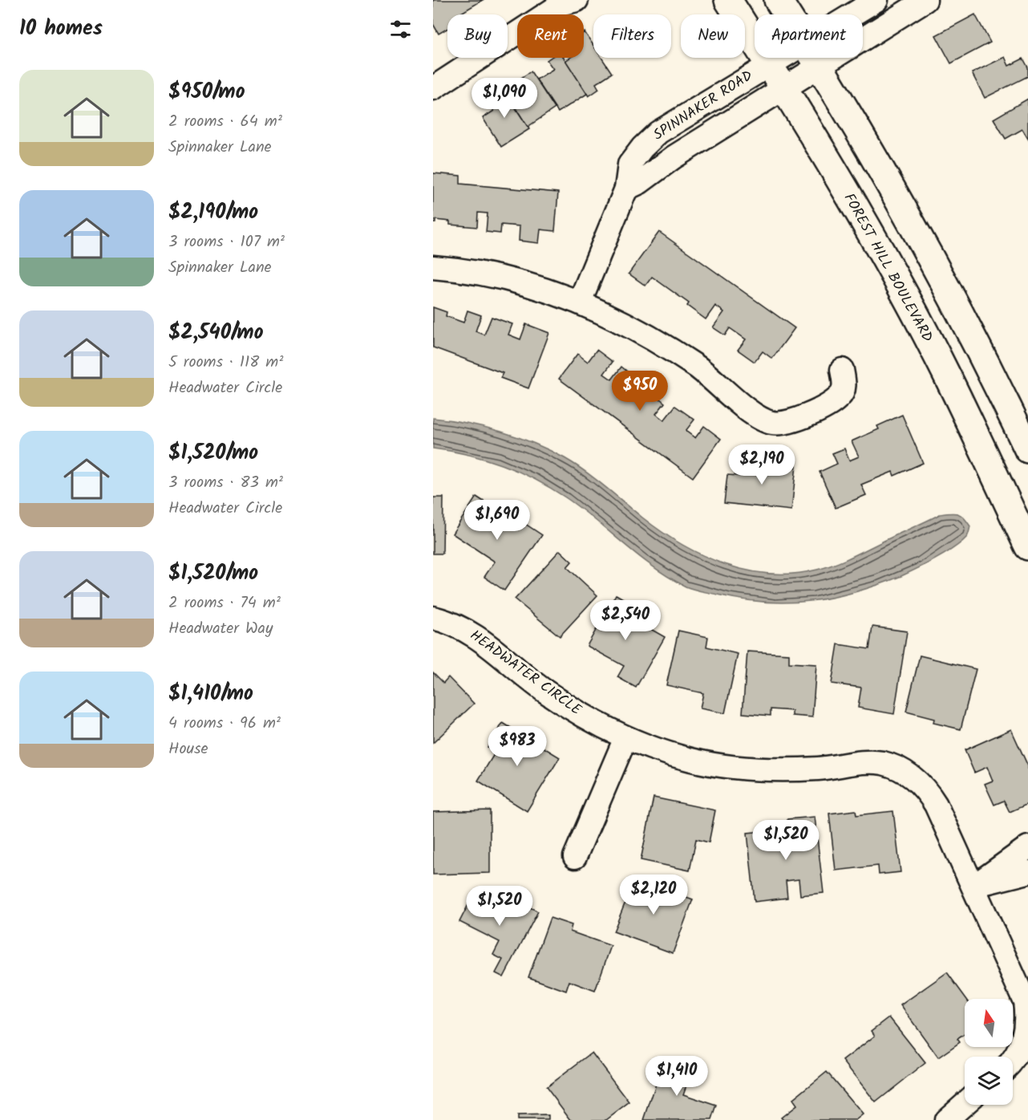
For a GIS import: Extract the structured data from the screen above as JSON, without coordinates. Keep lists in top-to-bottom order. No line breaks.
{"streets":{"main road":["FOREST HILL BOULEVARD"],"street":["SPINNAKER ROAD","HEADWATER CIRCLE"]},"crossings":[["SPINNAKER ROAD","FOREST HILL BOULEVARD"]],"north":"top","page":{"heading":"10 homes","chip":["Buy","Rent","Filters","New","Apartment"],"list":[{"name":"$950/mo","note":"2 rooms · 64 m² · Spinnaker Lane"},{"name":"$2,190/mo","note":"3 rooms · 107 m² · Spinnaker Lane"},{"name":"$2,540/mo","note":"5 rooms · 118 m² · Headwater Circle"},{"name":"$1,520/mo","note":"3 rooms · 83 m² · Headwater Circle"},{"name":"$1,520/mo","note":"2 rooms · 74 m² · Headwater Way"},{"name":"$1,410/mo","note":"4 rooms · 96 m² · House"}],"price":["$1,090","$950","$2,190","$1,690","$2,540","$983","$1,520","$2,120","$1,520","$1,410"]}}
